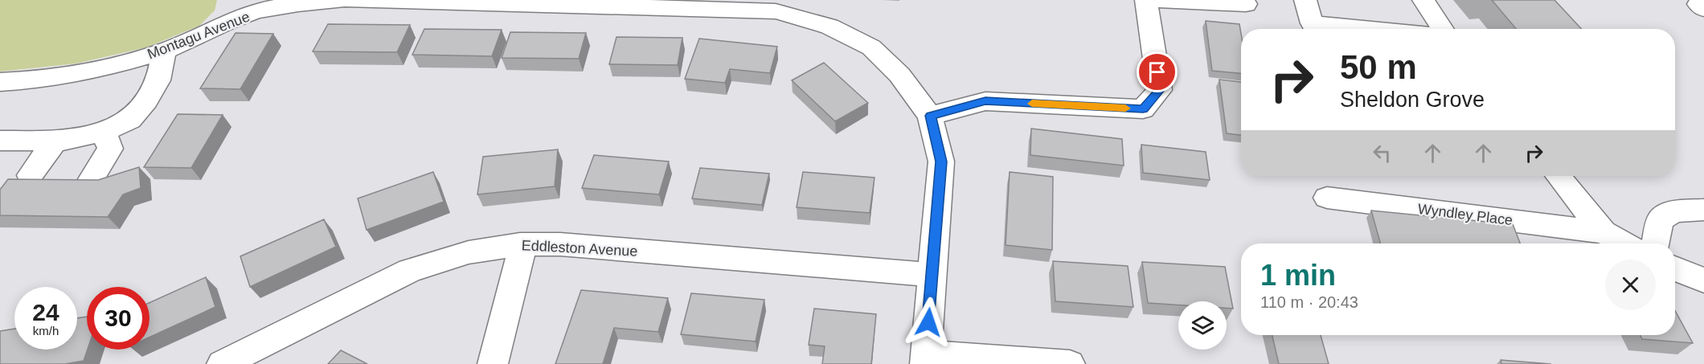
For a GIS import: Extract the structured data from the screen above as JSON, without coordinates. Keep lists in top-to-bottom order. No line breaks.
{"streets":{"street":["Montagu Avenue","Wyndley Place","Eddleston Avenue"]},"page":{"turn":["50 m","Sheldon Grove"],"heading":["1 min","110 m · 20:43"],"speed":"24 km/h","limit":"30"}}
